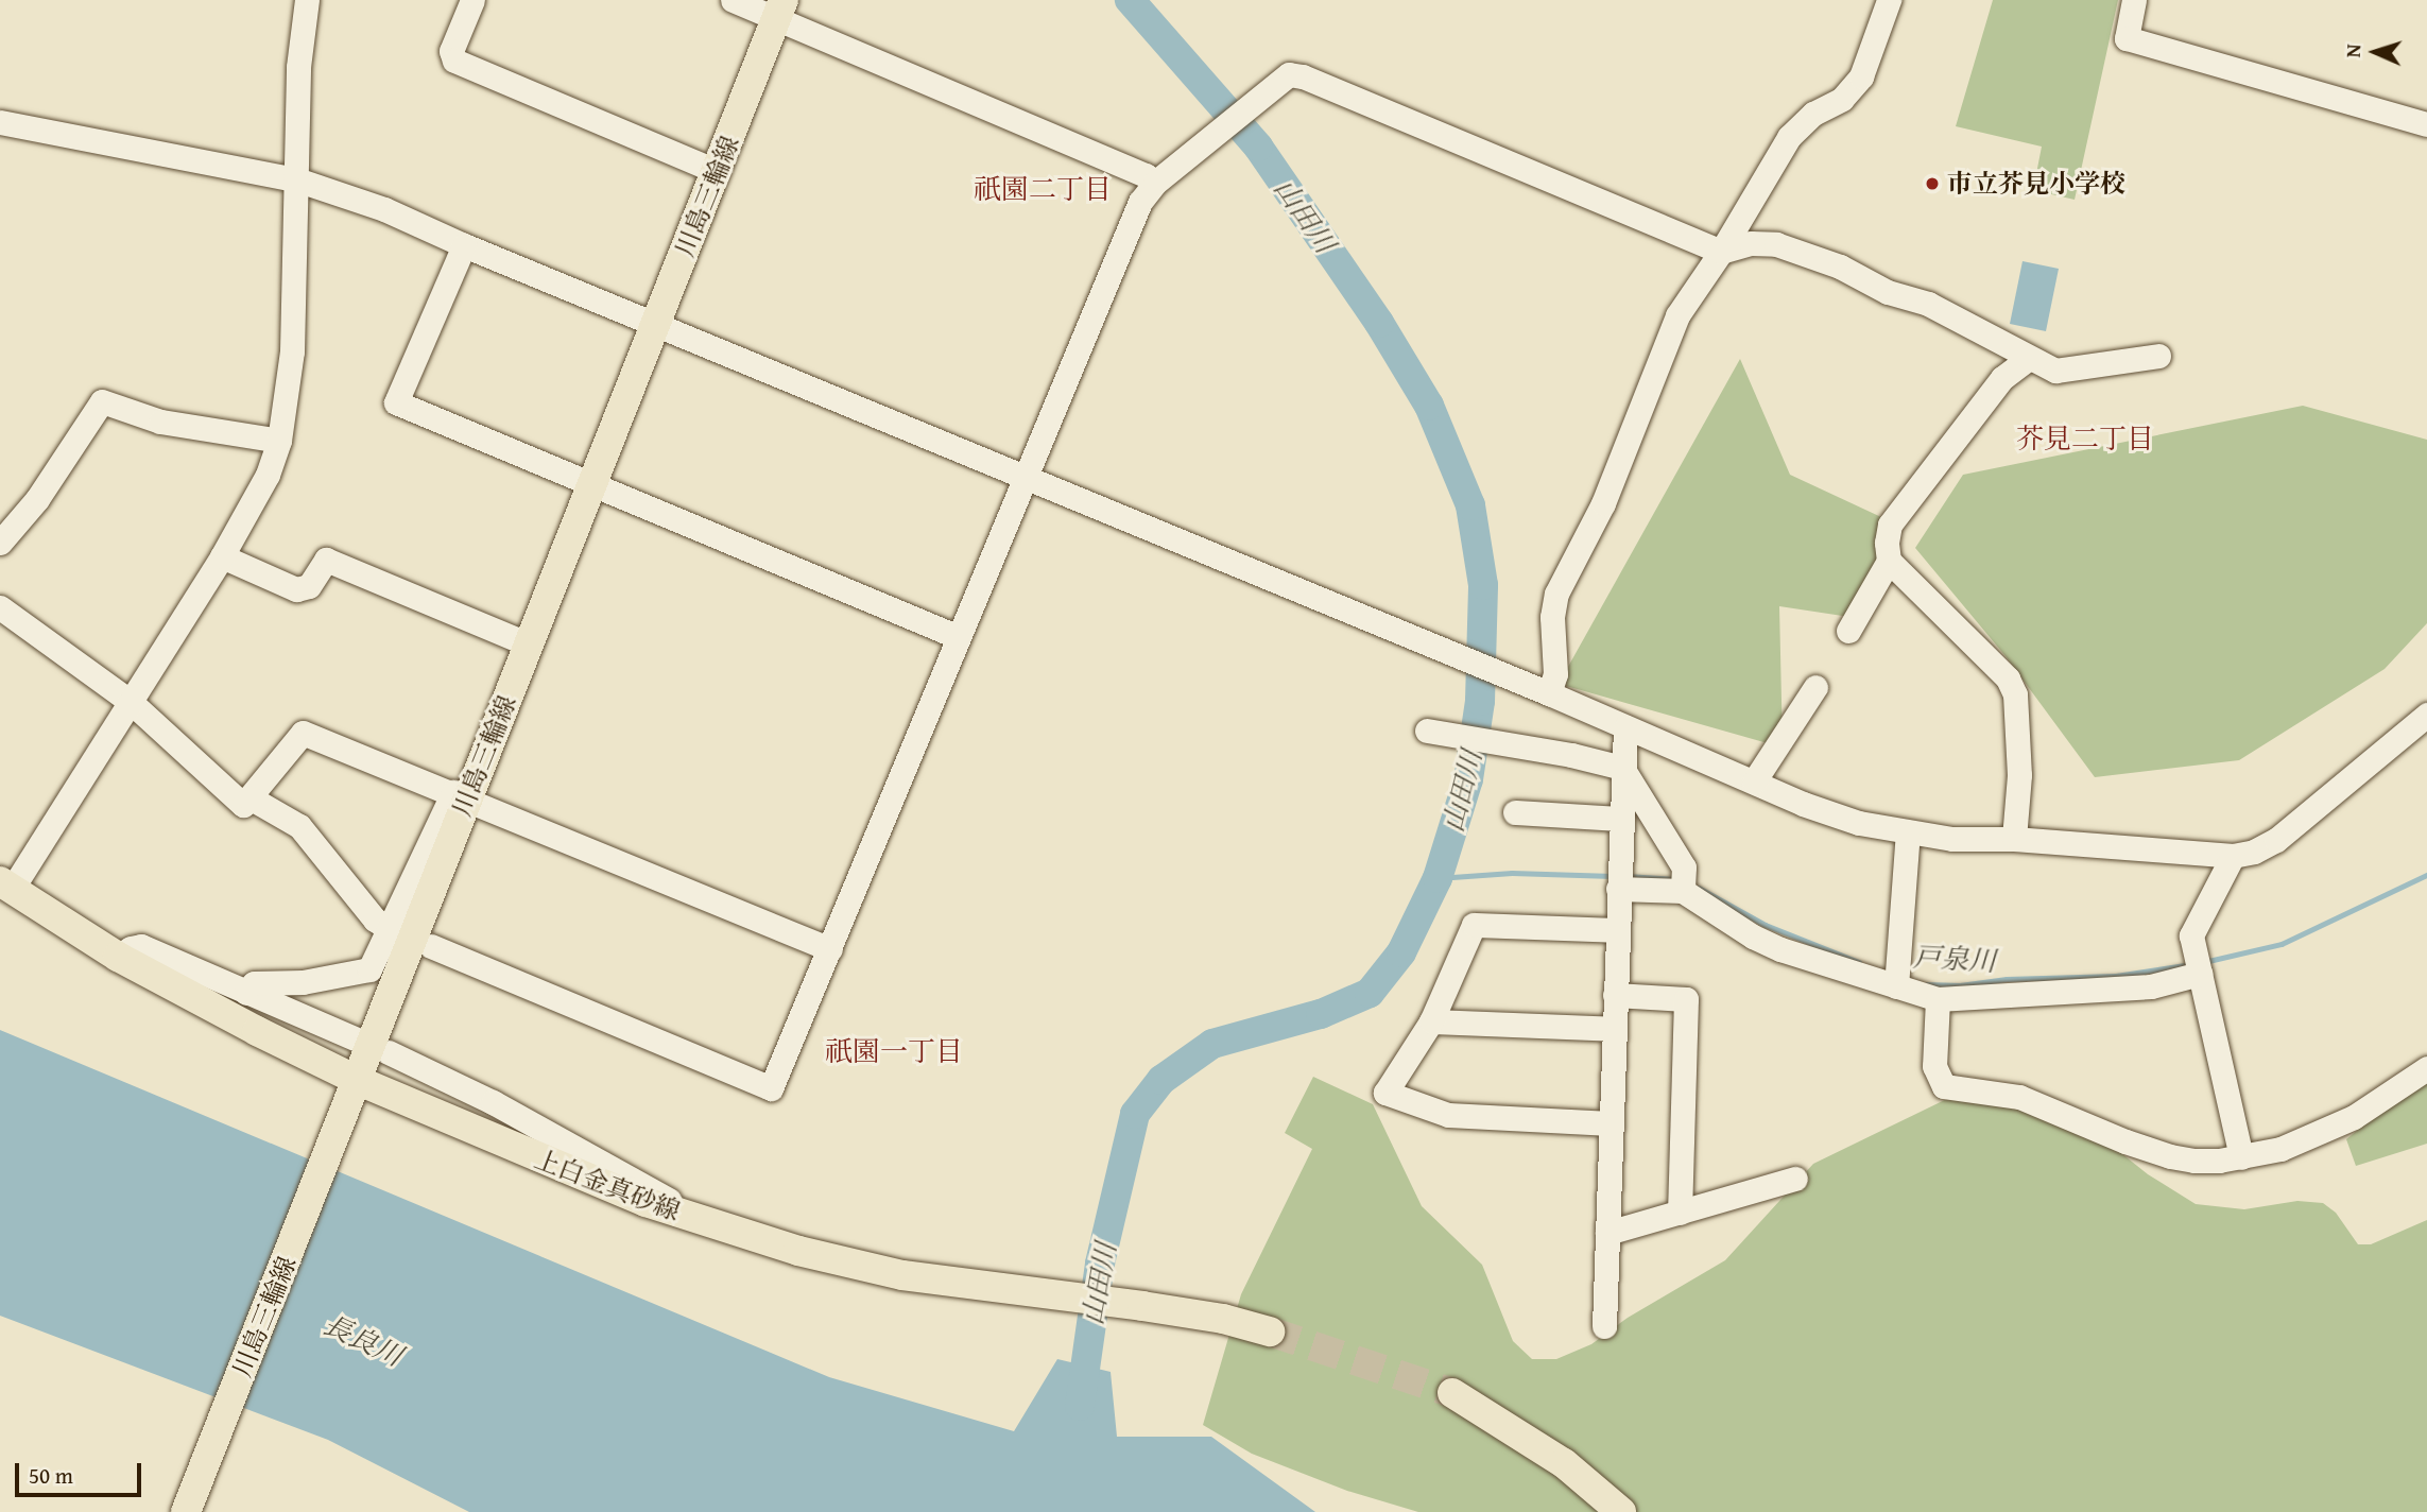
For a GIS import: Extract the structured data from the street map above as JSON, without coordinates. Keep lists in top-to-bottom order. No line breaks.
{"streets":{"main road":["川島三輪線","上白金真砂線"]},"crossings":[["川島三輪線","上白金真砂線"]],"districts":["祇園二丁目","芥見二丁目","祇園一丁目"],"water":["山田川","戸泉川","長良川"],"places":["市立芥見小学校"],"scale_bar":"50 m","north":"left"}
